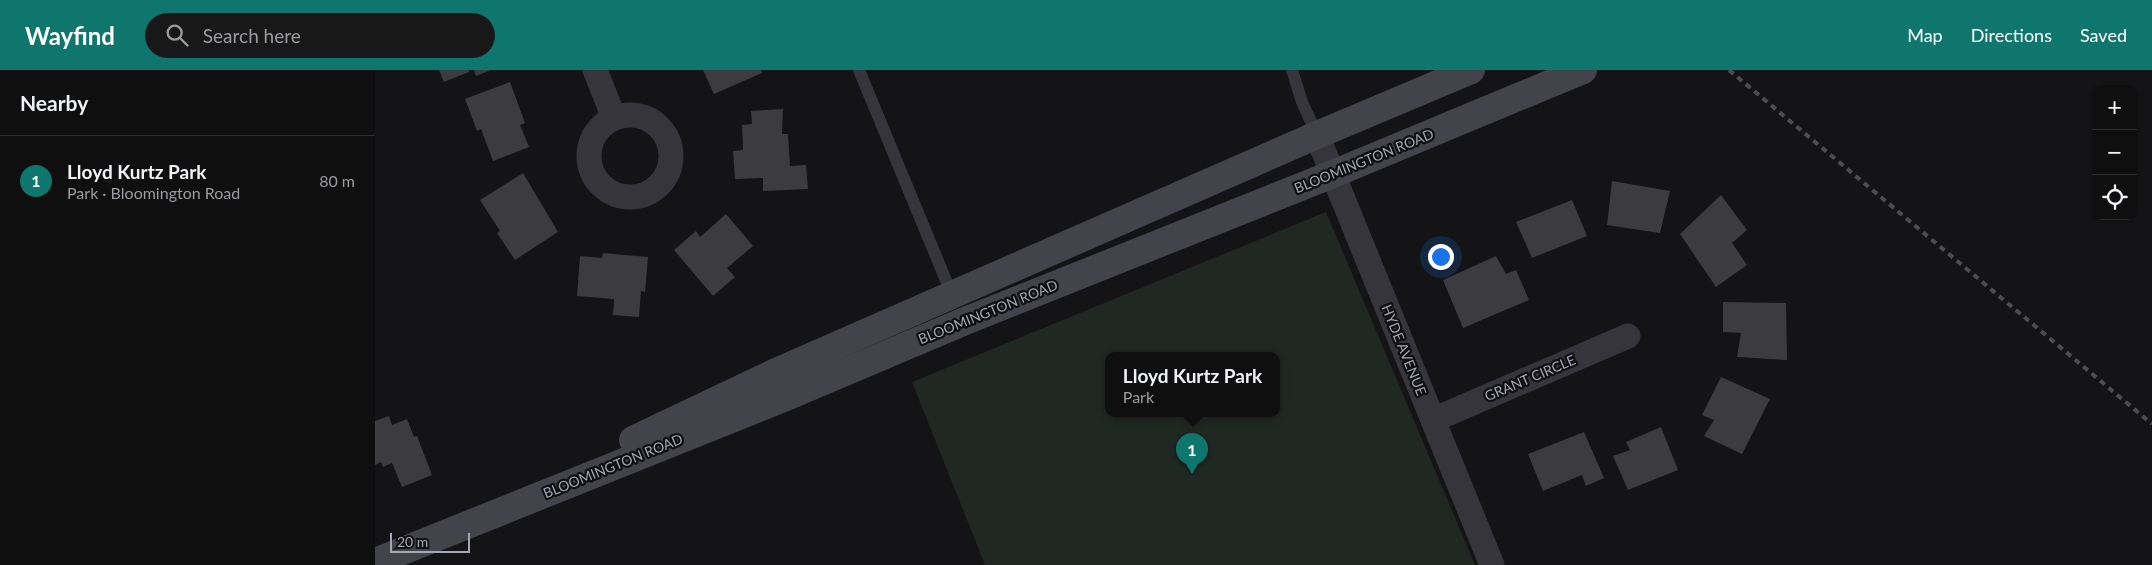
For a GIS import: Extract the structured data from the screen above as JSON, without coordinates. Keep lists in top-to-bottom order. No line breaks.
{"streets":{"street":["BLOOMINGTON ROAD","HYDE AVENUE","GRANT CIRCLE"]},"crossings":[["BLOOMINGTON ROAD","HYDE AVENUE"],["HYDE AVENUE","GRANT CIRCLE"]],"scale_bar":"20 m","page":{"header":"Wayfind","search":"Search here","nav":["Map","Directions","Saved"],"heading":"Nearby","map_buttons":["+","−"],"list":[{"mark":"1","name":"Lloyd Kurtz Park","note":"Park · Bloomington Road","value":"80 m"}],"popup":["Lloyd Kurtz Park","Park"],"pins":"1","scale":"20 m"}}
